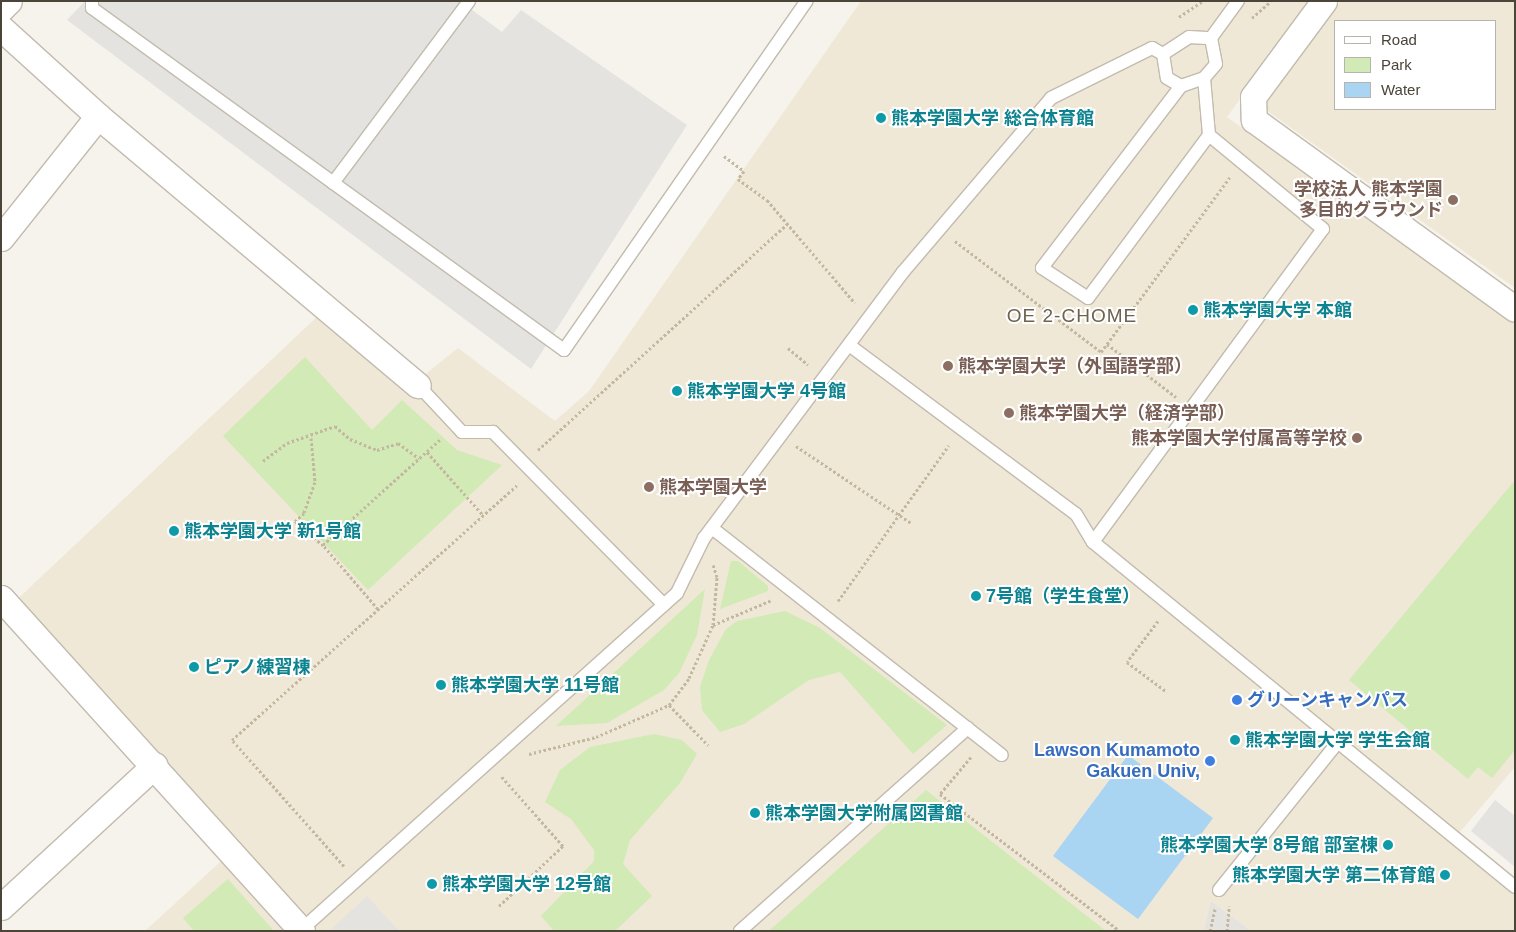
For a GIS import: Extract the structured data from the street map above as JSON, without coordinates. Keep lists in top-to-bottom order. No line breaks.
{"districts":["OE 2-CHOME"],"places":["熊本学園大学 総合体育館","学校法人 熊本学園 多目的グラウンド","熊本学園大学 本館","熊本学園大学（外国語学部）","熊本学園大学 4号館","熊本学園大学（経済学部）","熊本学園大学付属高等学校","熊本学園大学","熊本学園大学 新1号館","7号館（学生食堂）","ピアノ練習棟","熊本学園大学 11号館","グリーンキャンパス","熊本学園大学 学生会館","Lawson Kumamoto Gakuen Univ,","熊本学園大学附属図書館","熊本学園大学 8号館 部室棟","熊本学園大学 第二体育館","熊本学園大学 12号館"],"legend":["Road","Park","Water"]}
